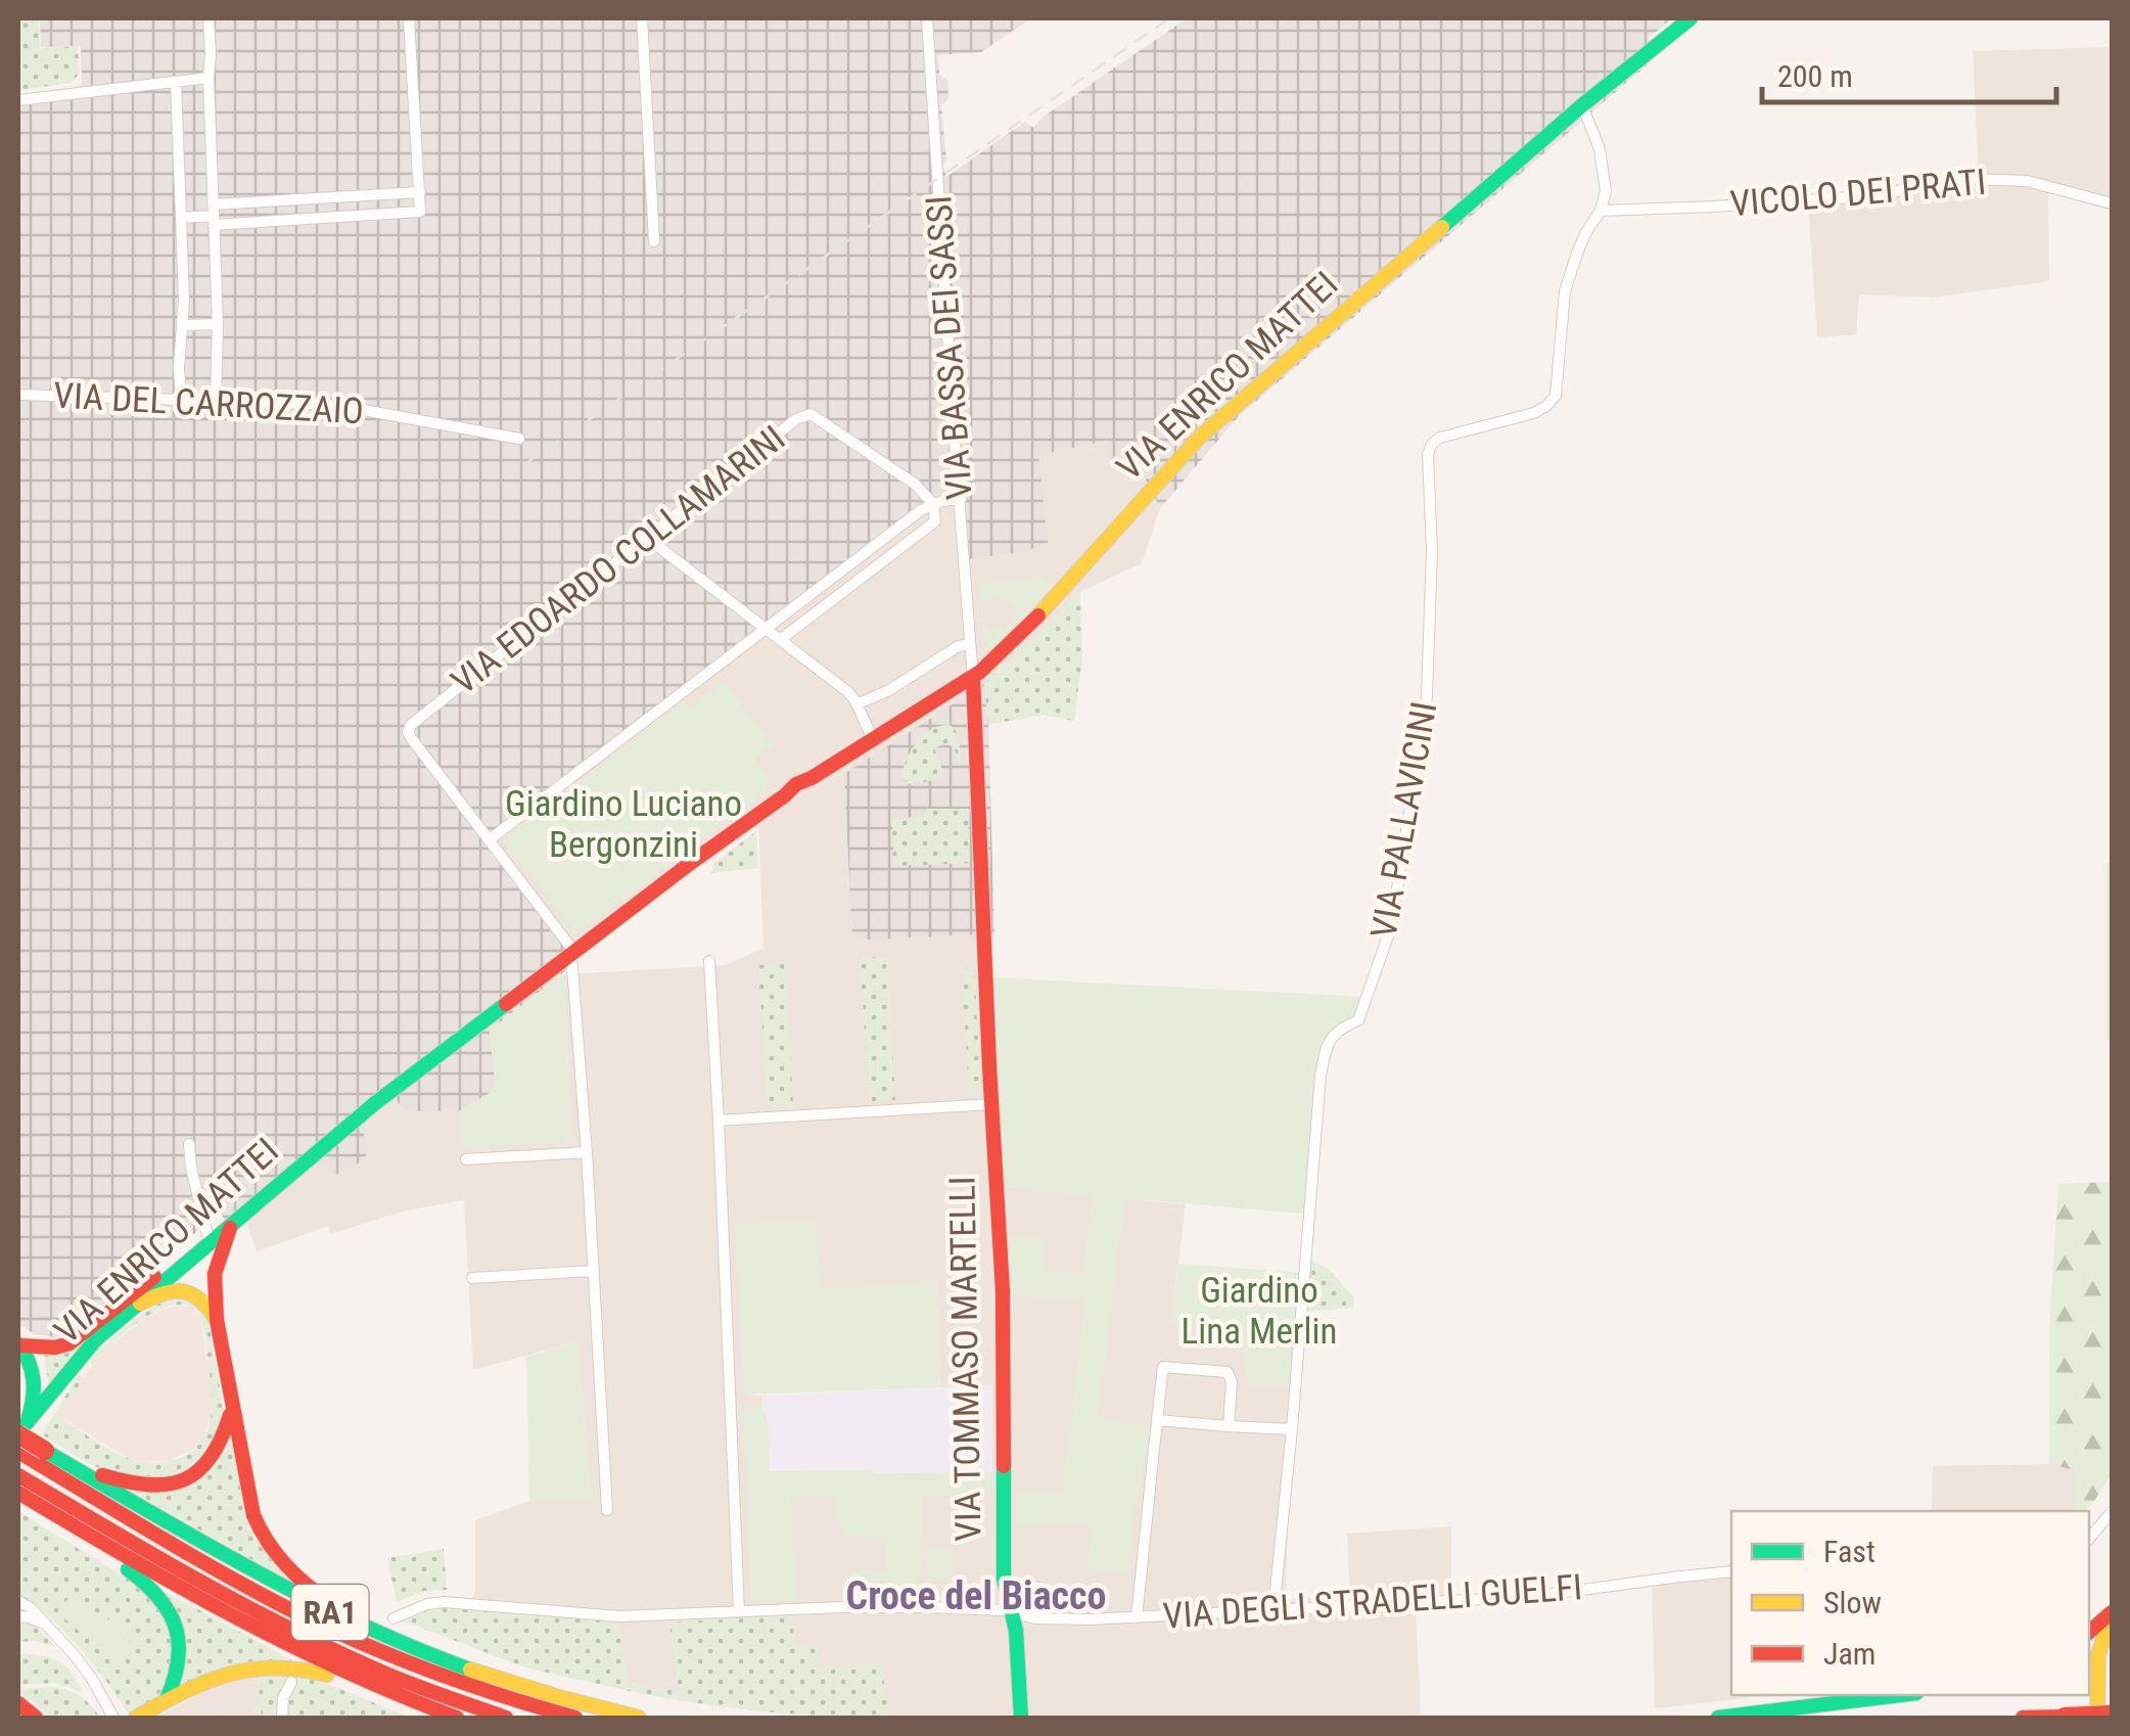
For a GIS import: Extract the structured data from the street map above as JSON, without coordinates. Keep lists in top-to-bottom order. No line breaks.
{"streets":{"main road":["VIA ENRICO MATTEI","VIA TOMMASO MARTELLI","RA1"],"street":["VICOLO DEI PRATI","VIA BASSA DEI SASSI","VIA DEL CARROZZAIO","VIA EDOARDO COLLAMARINI","VIA PALLAVICINI","VIA DEGLI STRADELLI GUELFI"]},"crossings":[["VICOLO DEI PRATI","VIA PALLAVICINI"],["VIA BASSA DEI SASSI","VIA ENRICO MATTEI"],["VIA BASSA DEI SASSI","VIA TOMMASO MARTELLI"],["VIA ENRICO MATTEI","VIA PALLAVICINI"],["VIA ENRICO MATTEI","VIA TOMMASO MARTELLI"],["VIA ENRICO MATTEI","RA1"],["VIA PALLAVICINI","VIA DEGLI STRADELLI GUELFI"],["VIA TOMMASO MARTELLI","VIA DEGLI STRADELLI GUELFI"]],"districts":["Croce del Biacco"],"parks":["Giardino Luciano Bergonzini","Giardino Lina Merlin"],"legend":["Fast","Slow","Jam"],"scale_bar":"200 m"}
